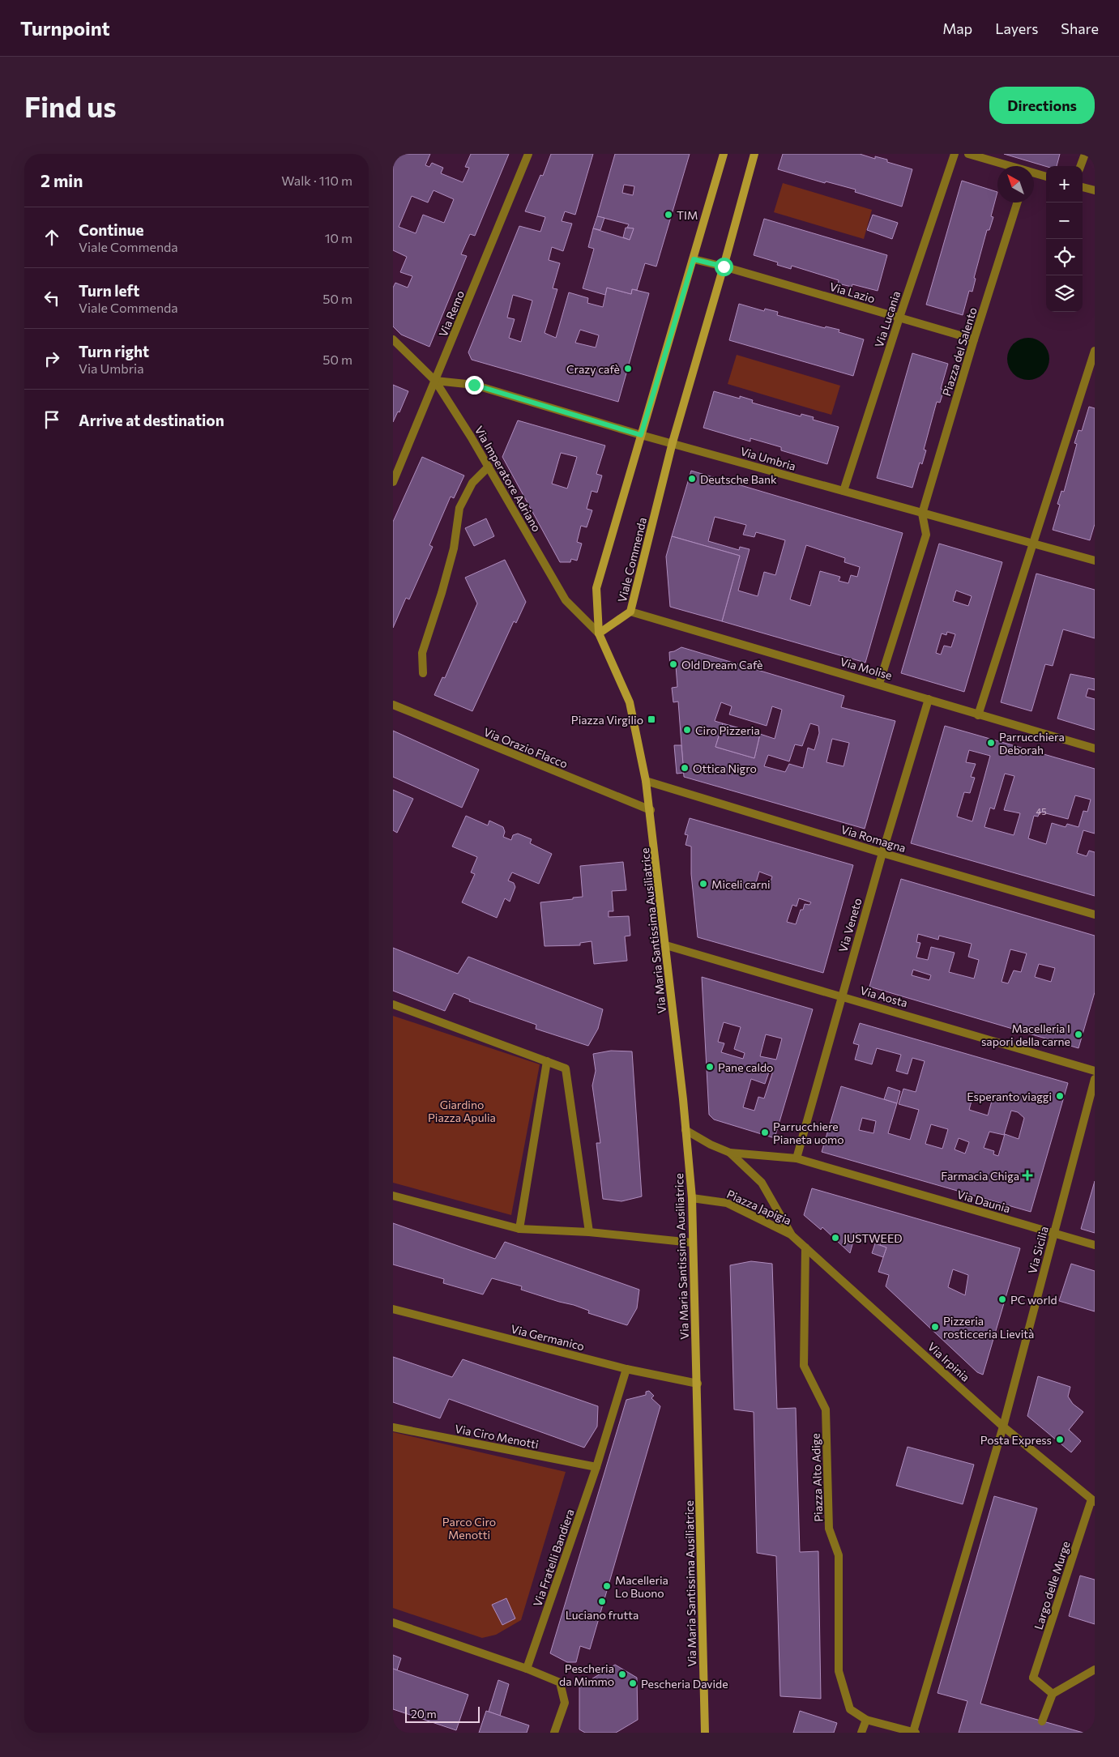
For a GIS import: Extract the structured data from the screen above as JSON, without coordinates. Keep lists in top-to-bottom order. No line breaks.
{"streets":{"street":["Via Lazio","Via Remo","Via Lucania","Piazza del Salento","Via Umbria","Via Imperatore Adriano","Viale Commenda","Via Molise","Via Orazio Flacco","Via Romagna","Via Veneto","Via Maria Santissima Ausiliatrice","Via Aosta","Via Daunia","Piazza Japigia","Via Sicilia","Via Germanico","Via Irpinia","Via Ciro Menotti","Piazza Alto Adige","Via Fratelli Bandiera","Largo delle Murge"]},"crossings":[["Via Lazio","Via Lucania"],["Via Lazio","Piazza del Salento"],["Via Lazio","Viale Commenda"],["Via Remo","Via Umbria"],["Via Remo","Via Imperatore Adriano"],["Via Lucania","Via Umbria"],["Piazza del Salento","Via Umbria"],["Via Umbria","Via Imperatore Adriano"],["Via Umbria","Viale Commenda"],["Via Imperatore Adriano","Viale Commenda"],["Viale Commenda","Via Molise"],["Via Molise","Via Veneto"],["Via Orazio Flacco","Via Maria Santissima Ausiliatrice"],["Via Romagna","Via Veneto"],["Via Romagna","Via Maria Santissima Ausiliatrice"],["Via Veneto","Via Aosta"],["Via Veneto","Via Daunia"],["Via Veneto","Piazza Japigia"],["Via Maria Santissima Ausiliatrice","Via Aosta"],["Via Maria Santissima Ausiliatrice","Piazza Japigia"],["Via Maria Santissima Ausiliatrice","Via Germanico"],["Via Daunia","Piazza Japigia"],["Via Daunia","Via Sicilia"],["Piazza Japigia","Via Irpinia"],["Via Sicilia","Via Irpinia"],["Via Germanico","Via Fratelli Bandiera"],["Via Irpinia","Piazza Alto Adige"],["Via Irpinia","Largo delle Murge"],["Via Ciro Menotti","Via Fratelli Bandiera"]],"parks":["Giardino Piazza Apulia","Parco Ciro Menotti"],"places":{"other":["TIM","Crazy cafè","Deutsche Bank","Old Dream Cafè","Ciro Pizzeria","Parrucchiera Deborah","Ottica Nigro","Miceli carni","Macelleria I sapori della carne","Pane caldo","Esperanto viaggi","Parrucchiere Pianeta uomo","JUSTWEED","PC world","Pizzeria rosticceria Lievità","Posta Express","Macelleria Lo Buono","Luciano frutta","Pescheria da Mimmo","Pescheria Davide"],"transit":["Piazza Virgilio"],"health":["Farmacia Chiga"]},"house_numbers":["45"],"scale_bar":"20 m","north":"top left","page":{"header":"Turnpoint","nav":["Map","Layers","Share"],"buttons":"Directions","title":"Find us","heading":["2 min","Walk · 110 m"],"map_buttons":["+","−"],"list":[["Continue","Viale Commenda","10 m"],["Turn left","Viale Commenda","50 m"],["Turn right","Via Umbria","50 m"],"Arrive at destination"],"scale":"20 m"}}
